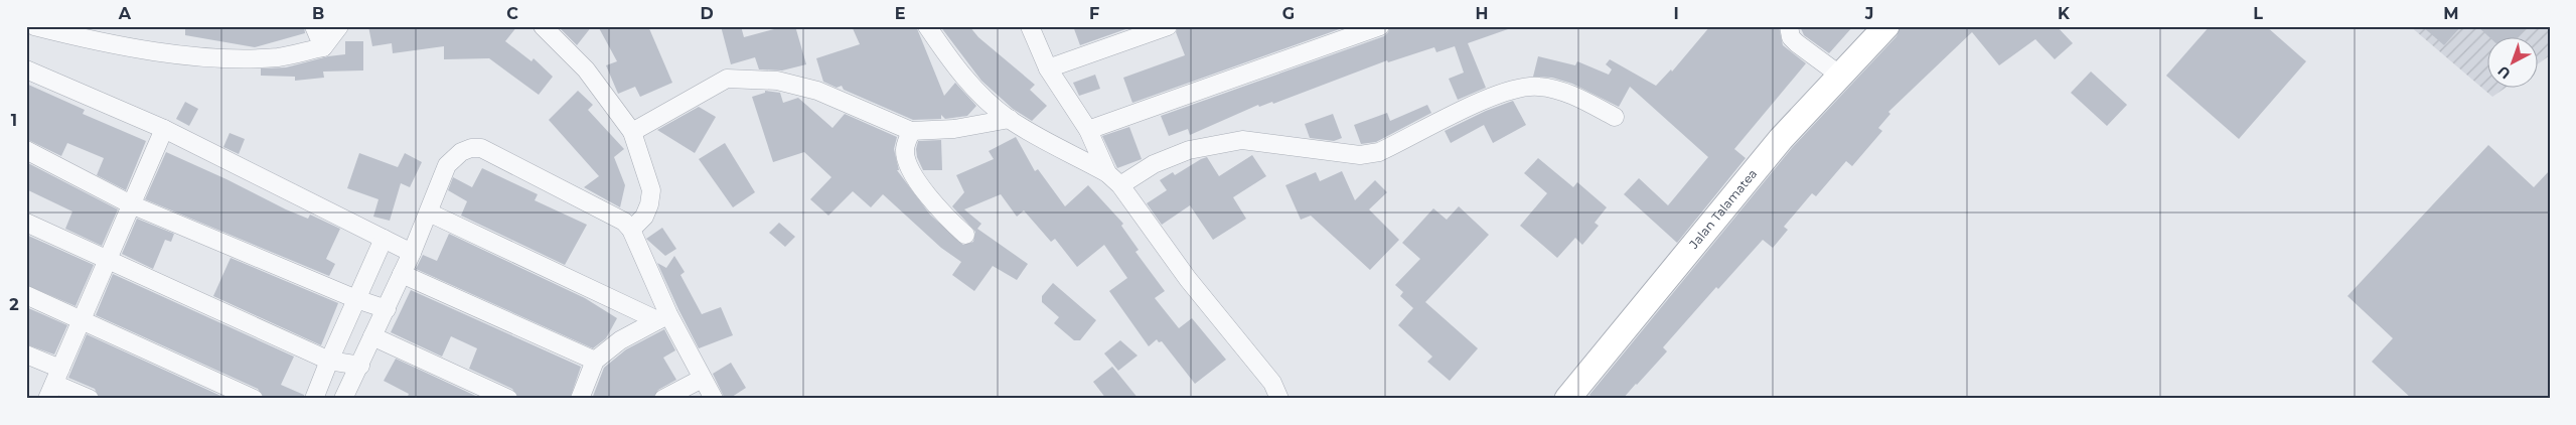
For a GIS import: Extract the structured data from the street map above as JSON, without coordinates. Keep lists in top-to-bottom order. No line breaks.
{"streets":{"street":["Jalan Talamatea"]},"north":"bottom left","grid":{"columns":["A","B","C","D","E","F","G","H","I","J","K","L","M"],"rows":["1","2"]}}
